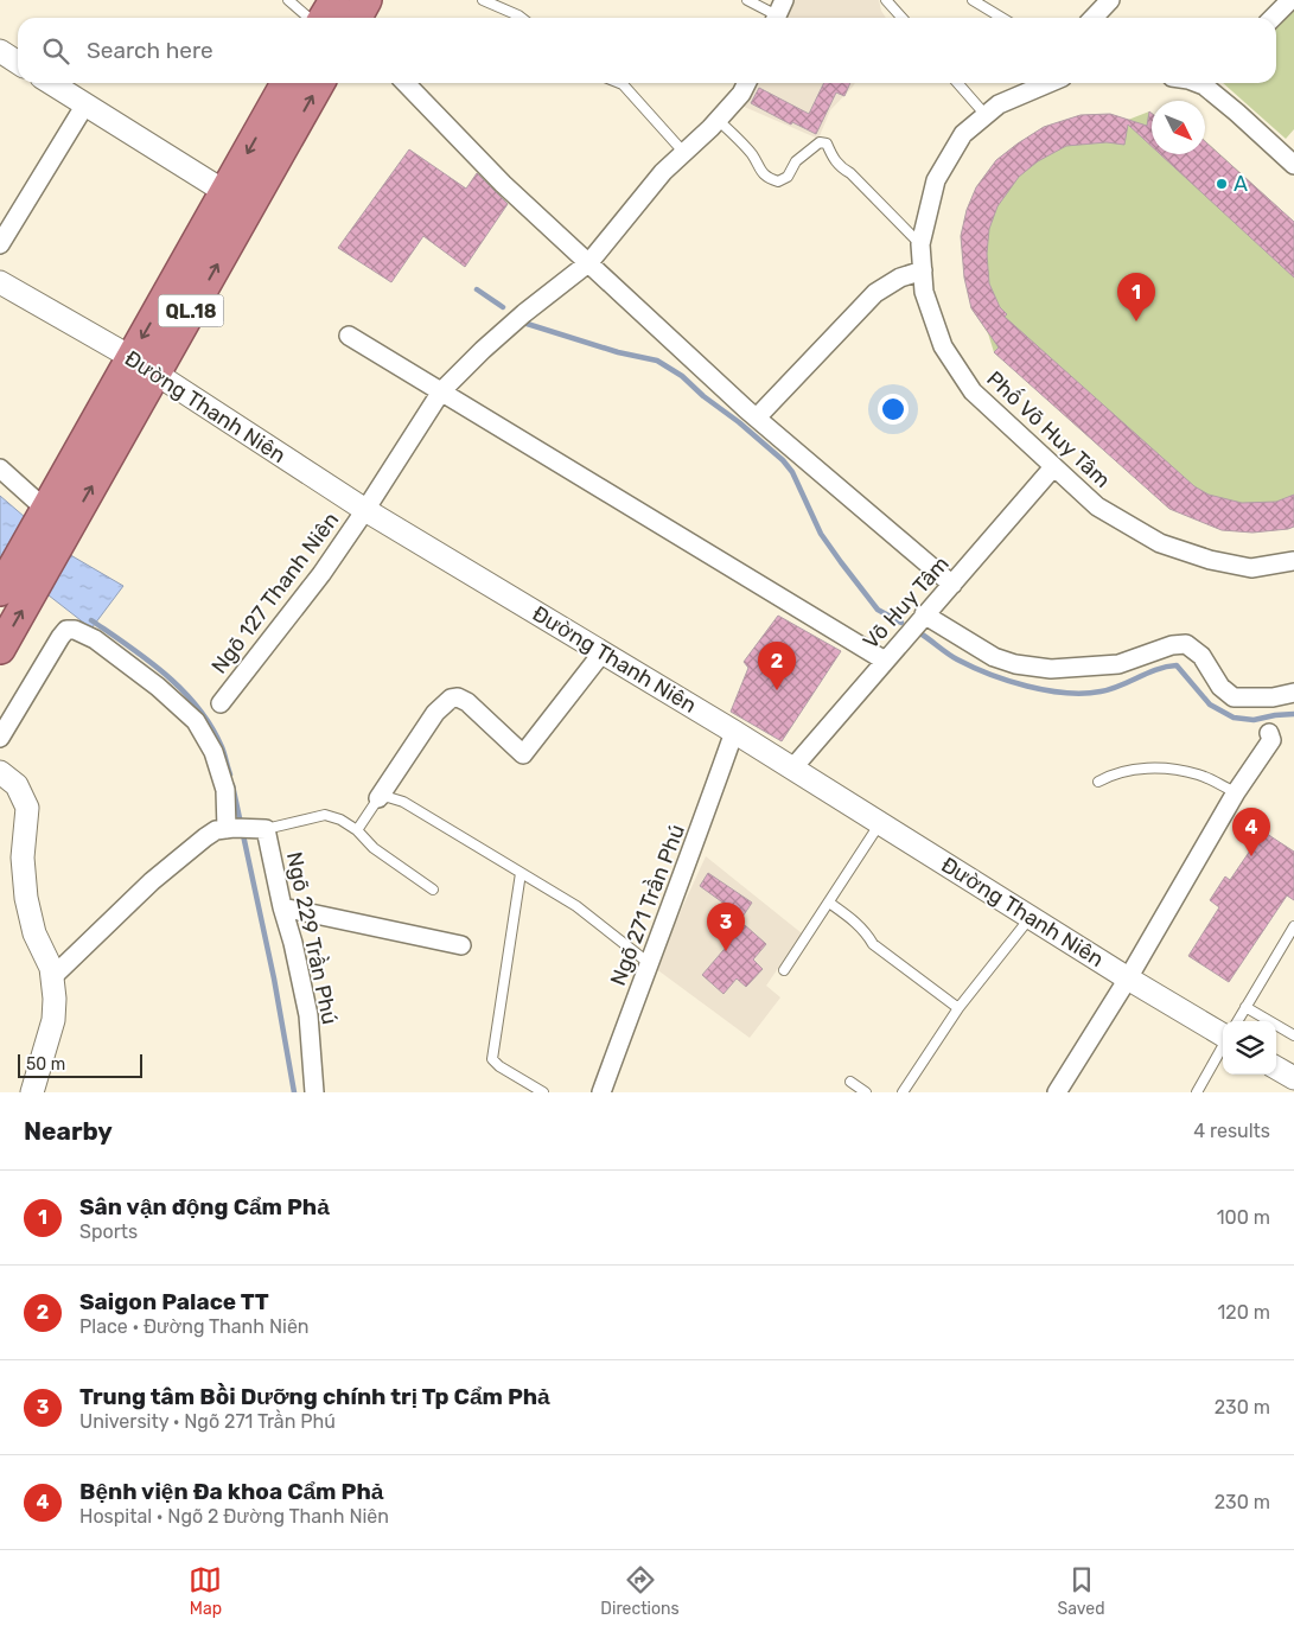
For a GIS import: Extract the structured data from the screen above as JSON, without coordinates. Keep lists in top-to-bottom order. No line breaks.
{"streets":{"highway":["QL.18"],"street":["Đường Thanh Niên","Phố Võ Huy Tâm","Ngõ 127 Thanh Niên","Võ Huy Tâm","Ngõ 271 Trần Phú","Ngõ 229 Trần Phú"]},"crossings":[["QL.18","Đường Thanh Niên"],["Đường Thanh Niên","Ngõ 127 Thanh Niên"],["Đường Thanh Niên","Võ Huy Tâm"],["Đường Thanh Niên","Ngõ 271 Trần Phú"],["Phố Võ Huy Tâm","Võ Huy Tâm"]],"places":["A"],"scale_bar":"50 m","north":"bottom right","page":{"search":"Search here","pins":["1","2","4","3"],"scale":"50 m","heading":["Nearby","4 results"],"list":[{"mark":"1","name":"Sân vận động Cẩm Phả","note":"Sports","value":"100 m"},{"mark":"2","name":"Saigon Palace TT","note":"Place · Đường Thanh Niên","value":"120 m"},{"mark":"3","name":"Trung tâm Bồi Dưỡng chính trị Tp Cẩm Phả","note":"University · Ngõ 271 Trần Phú","value":"230 m"},{"mark":"4","name":"Bệnh viện Đa khoa Cẩm Phả","note":"Hospital · Ngõ 2 Đường Thanh Niên","value":"230 m"}],"nav":["Map","Directions","Saved"]}}
